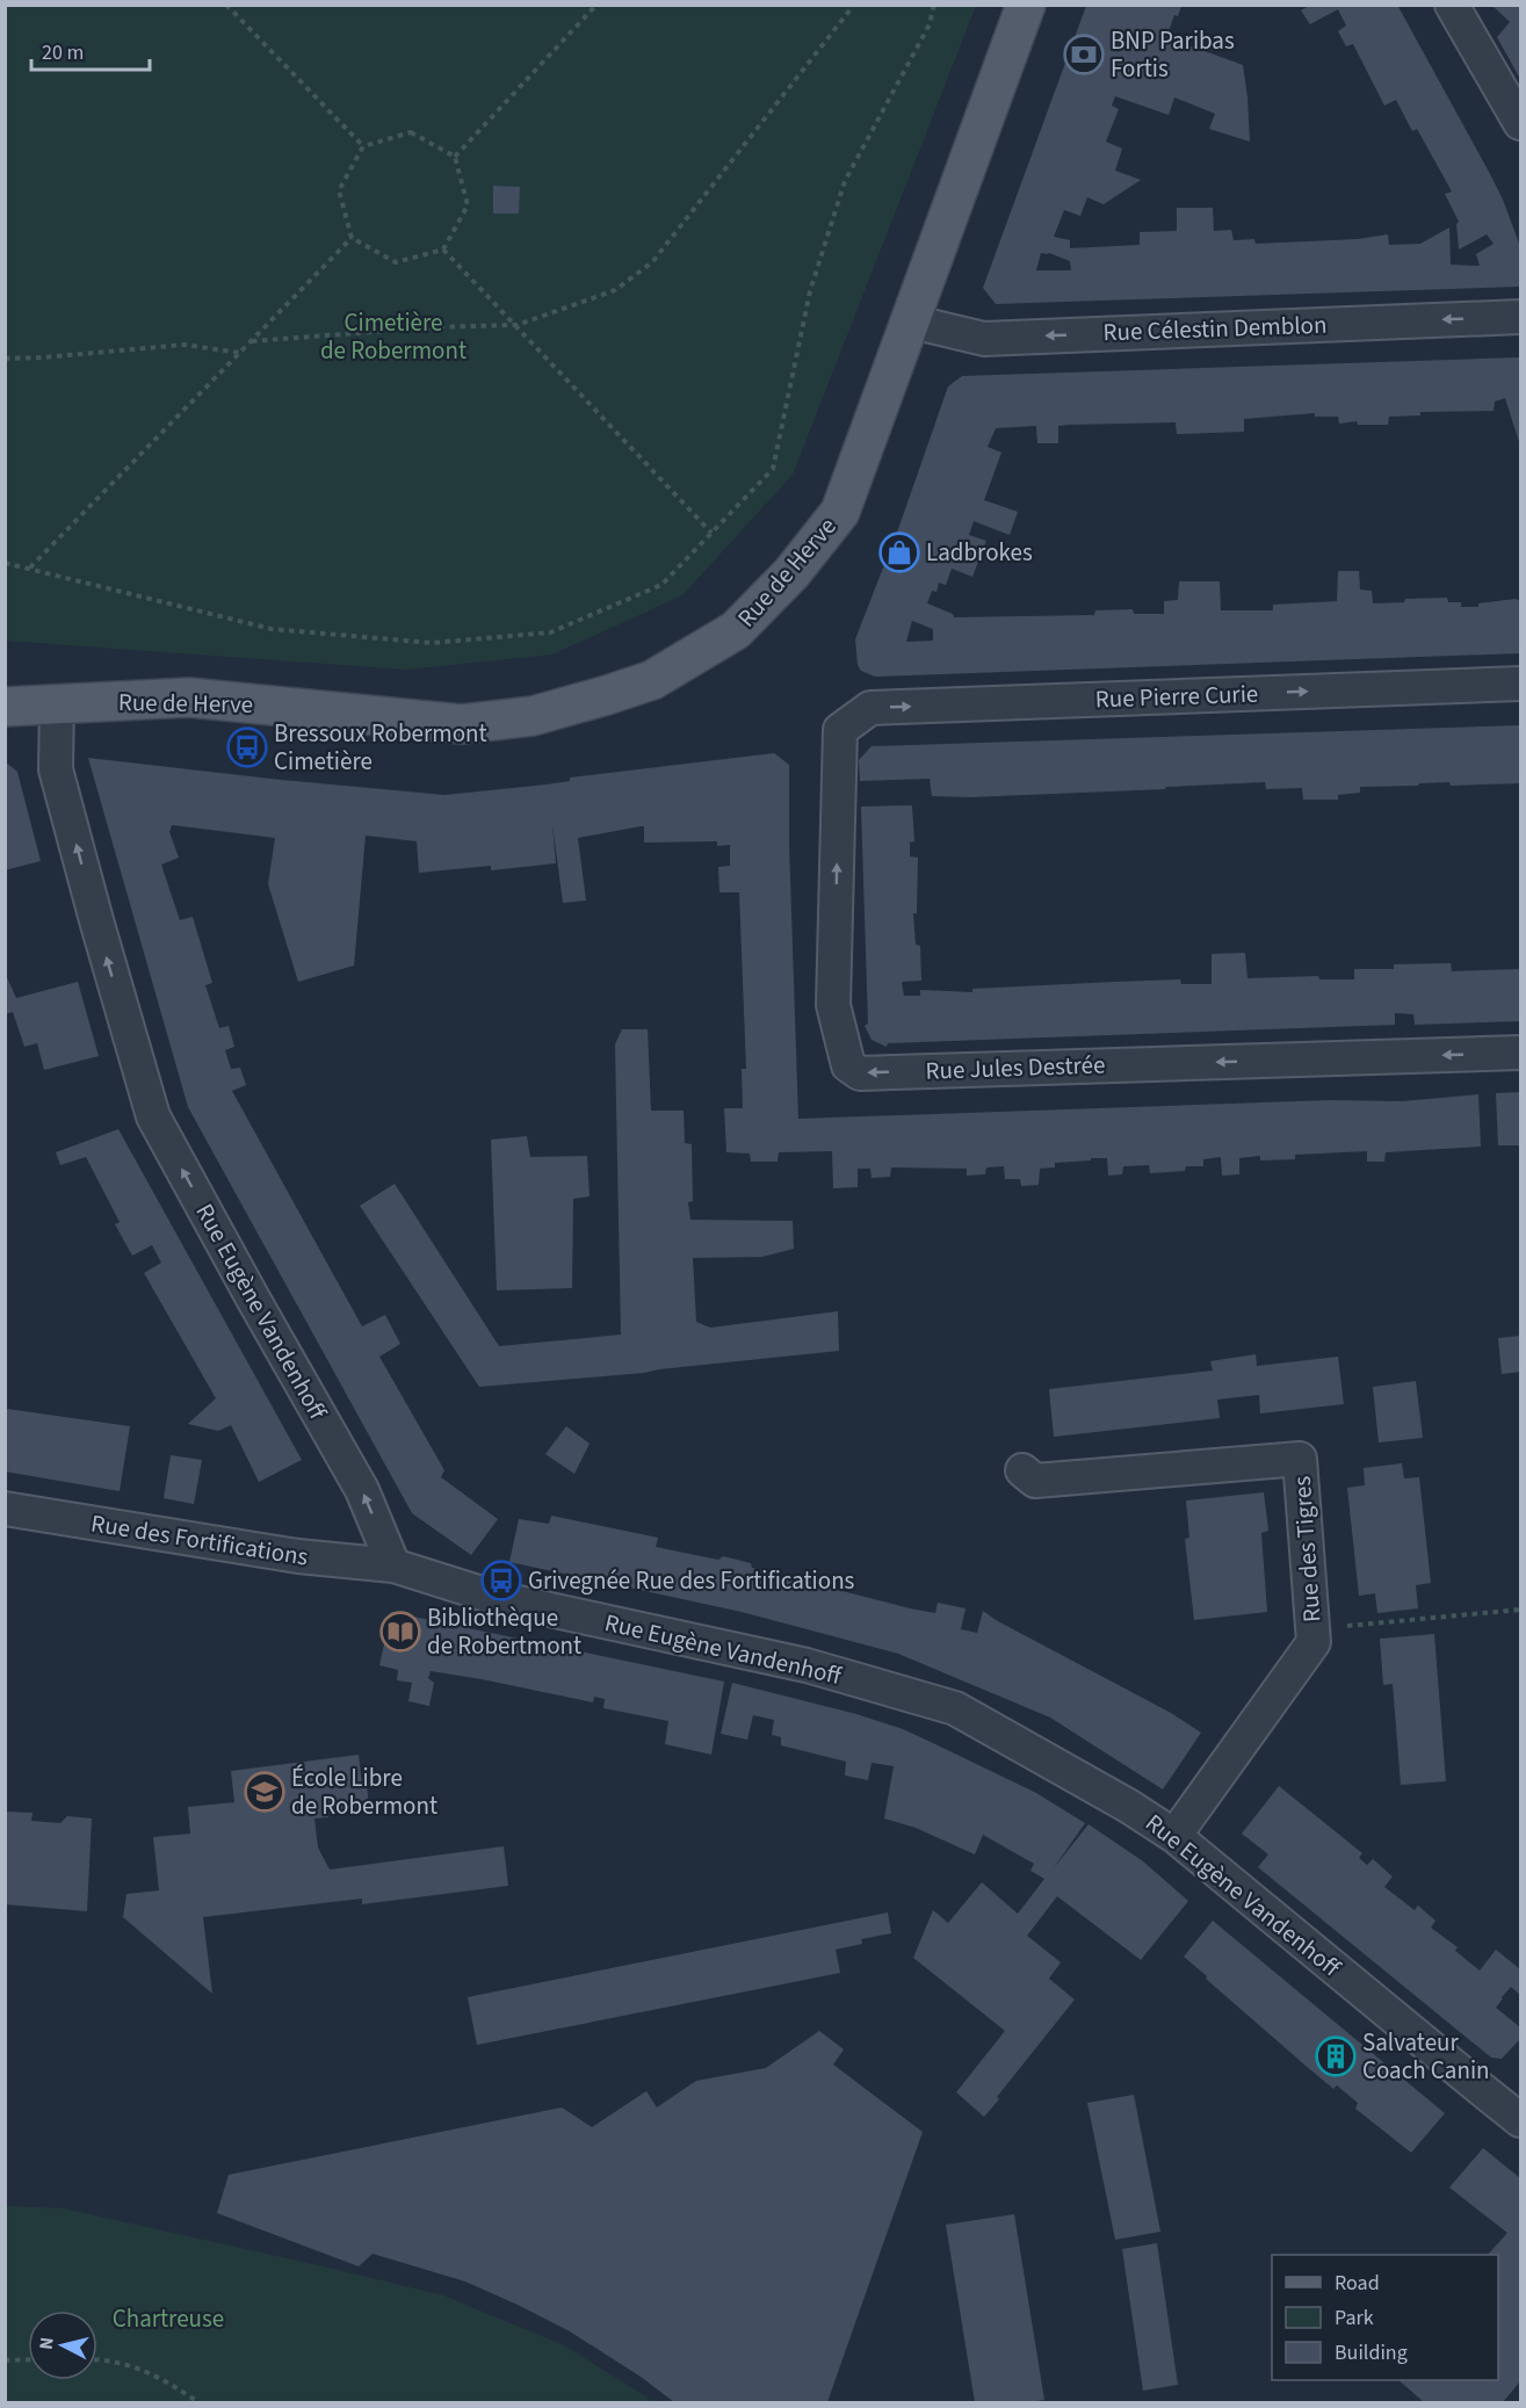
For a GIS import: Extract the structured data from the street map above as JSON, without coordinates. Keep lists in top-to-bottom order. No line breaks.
{"streets":{"main road":["Rue de Herve"],"street":["Rue Célestin Demblon","Rue Pierre Curie","Rue Jules Destrée","Rue Eugène Vandenhoff","Rue des Fortifications","Rue des Tigres"]},"crossings":[["Rue Célestin Demblon","Rue de Herve"],["Rue de Herve","Rue Eugène Vandenhoff"],["Rue Pierre Curie","Rue Jules Destrée"],["Rue Eugène Vandenhoff","Rue des Fortifications"],["Rue Eugène Vandenhoff","Rue des Tigres"]],"one_way":["Rue Célestin Demblon","Rue Pierre Curie","Rue Eugène Vandenhoff"],"parks":["Cimetière de Robermont","Chartreuse"],"places":{"bank":["BNP Paribas Fortis"],"shop":["Ladbrokes"],"bus stop":["Bressoux Robermont Cimetière","Grivegnée Rue des Fortifications"],"library":["Bibliothèque de Robertmont"],"school or university":["École Libre de Robermont"],"building":["Salvateur Coach Canin"]},"legend":["Road","Park","Building"],"scale_bar":"20 m","north":"left"}
